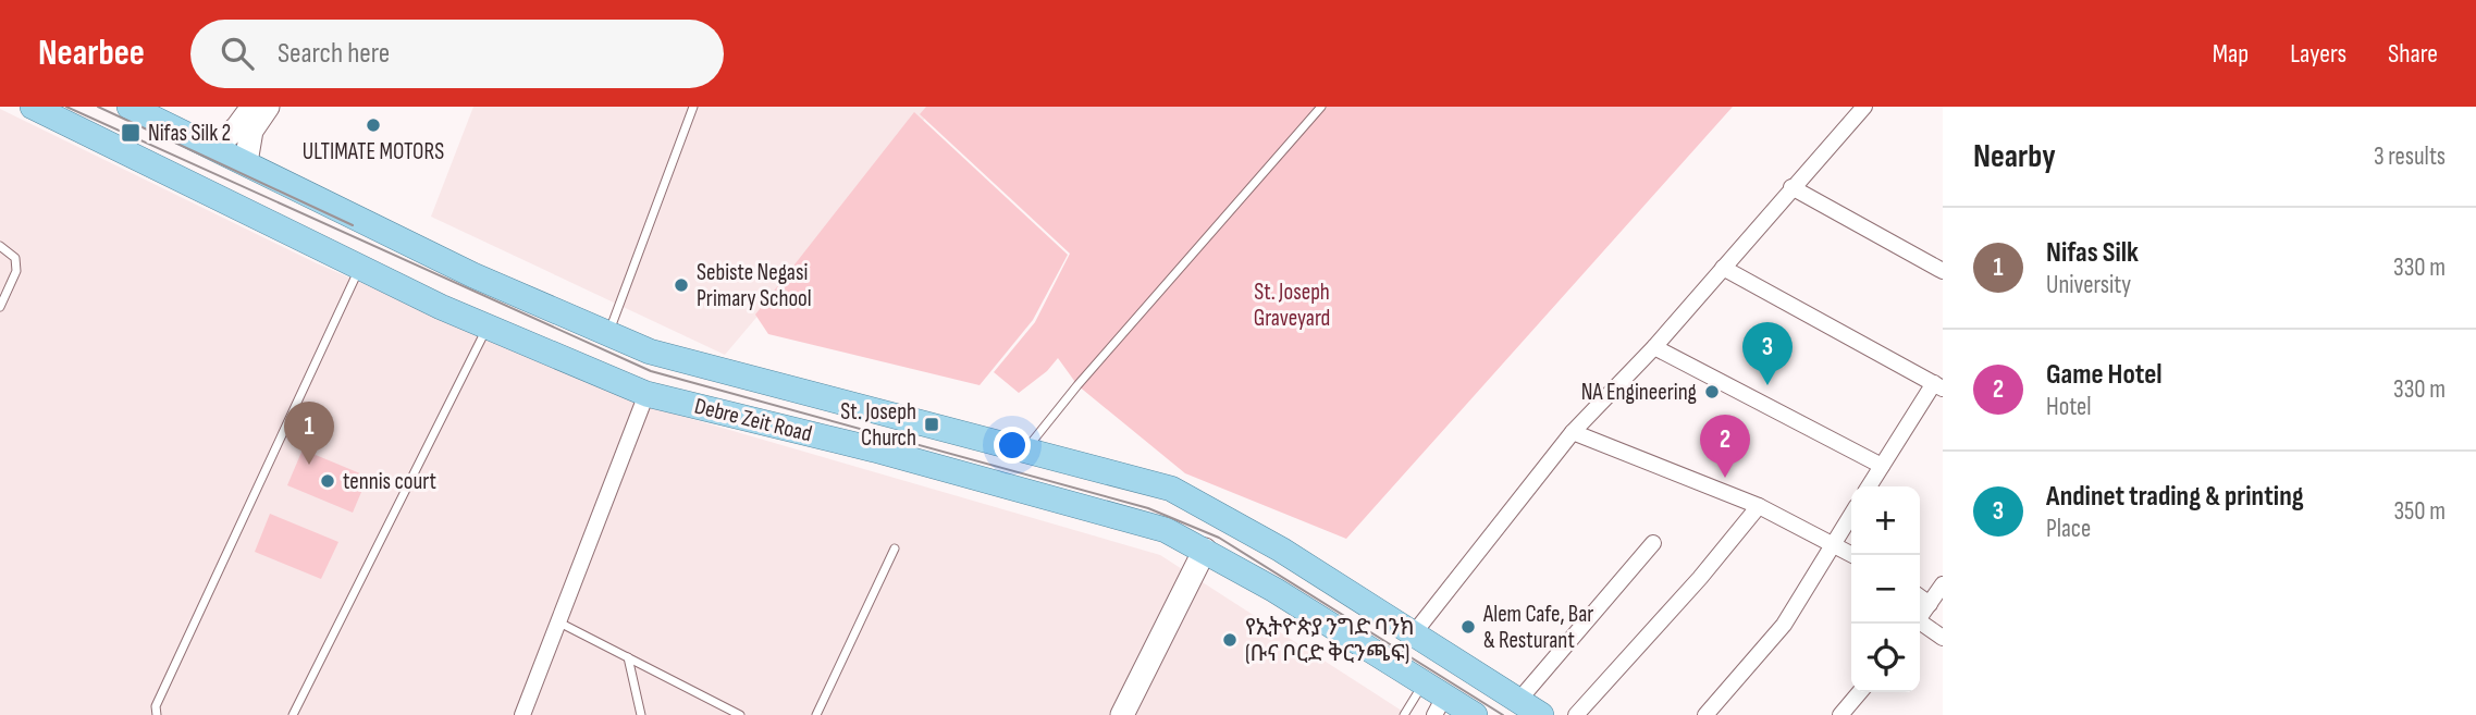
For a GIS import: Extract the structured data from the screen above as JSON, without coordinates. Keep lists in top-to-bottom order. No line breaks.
{"streets":{"main road":["Debre Zeit Road"]},"parks":["St. Joseph Graveyard"],"places":{"other":["ULTIMATE MOTORS","Sebiste Negasi Primary School","NA Engineering","tennis court","Alem Cafe, Bar & Resturant","የኢትዮጵያ ንግድ ባንክ (ቡና ቦርድ ቅርንጫፍ)"],"transit":["Nifas Silk 2","St. Joseph Church"]},"page":{"header":"Nearbee","search":"Search here","nav":["Map","Layers","Share"],"heading":["Nearby","3 results"],"list":[{"mark":"1","name":"Nifas Silk","note":"University","value":"330 m"},{"mark":"2","name":"Game Hotel","note":"Hotel","value":"330 m"},{"mark":"3","name":"Andinet trading & printing","note":"Place","value":"350 m"}],"pins":["3","1","2"],"map_buttons":["+","−"]}}
